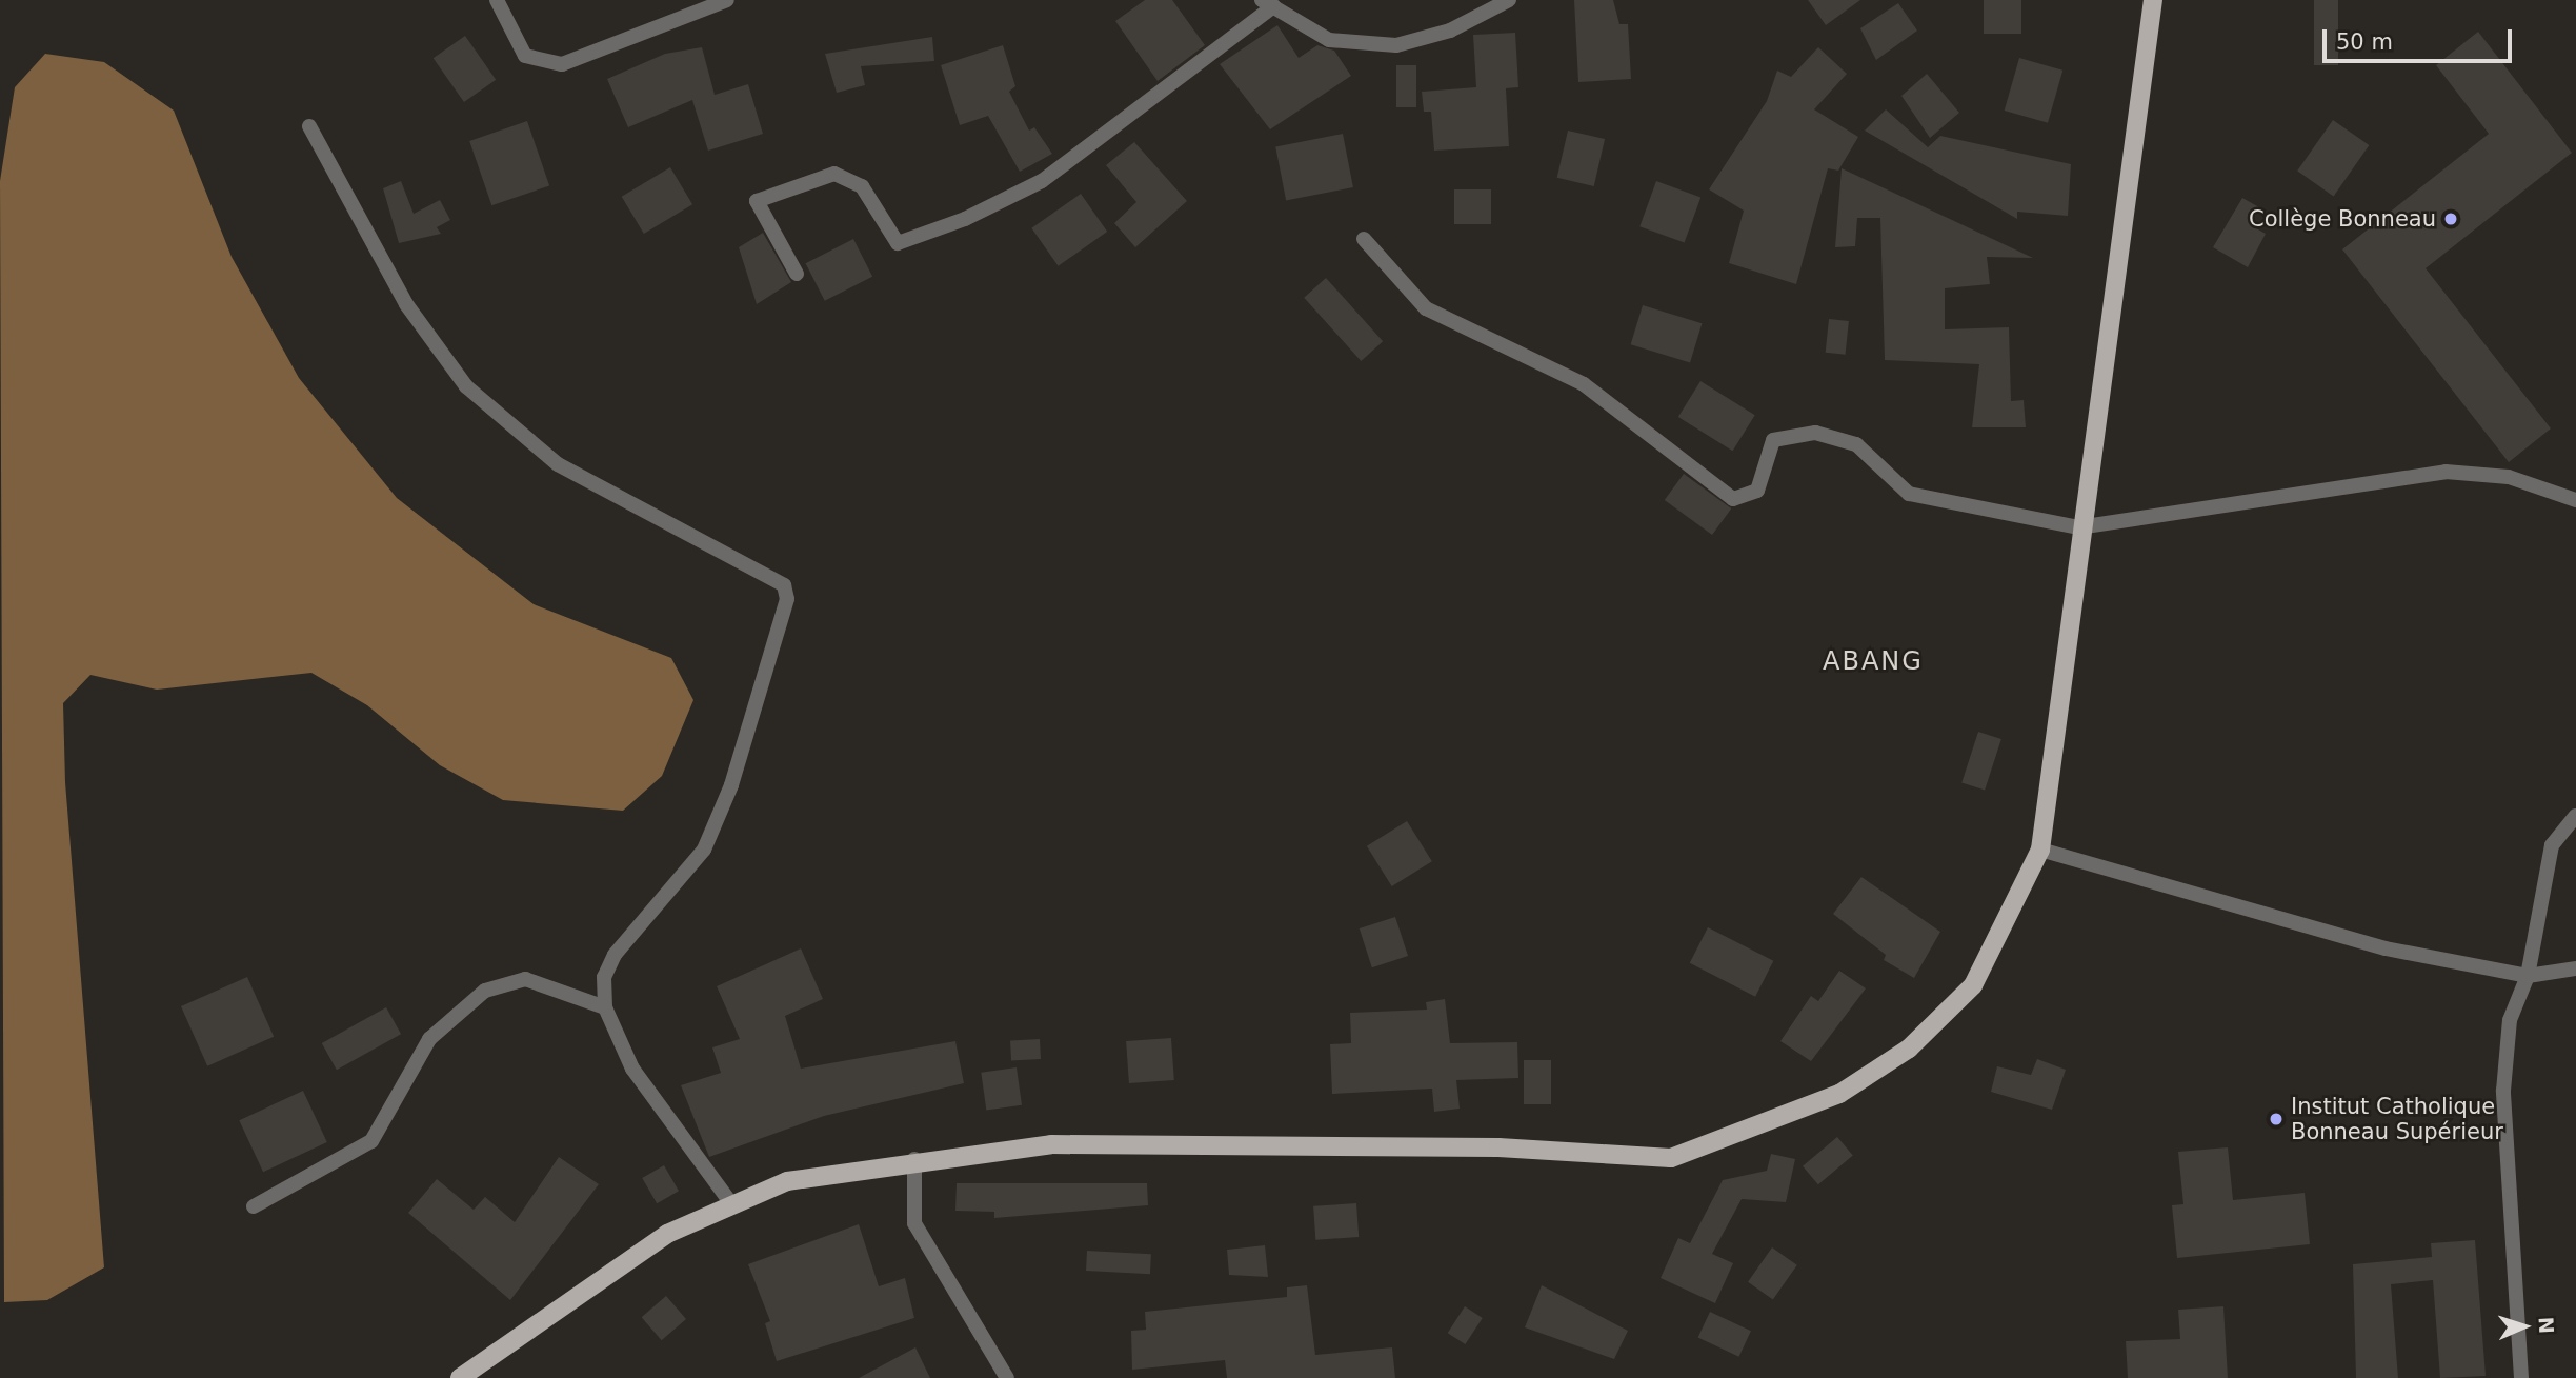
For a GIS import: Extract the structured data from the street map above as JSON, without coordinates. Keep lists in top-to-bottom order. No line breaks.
{"districts":["ABANG"],"places":["Collège Bonneau","Institut Catholique Bonneau Supérieur"],"scale_bar":"50 m","north":"right"}
